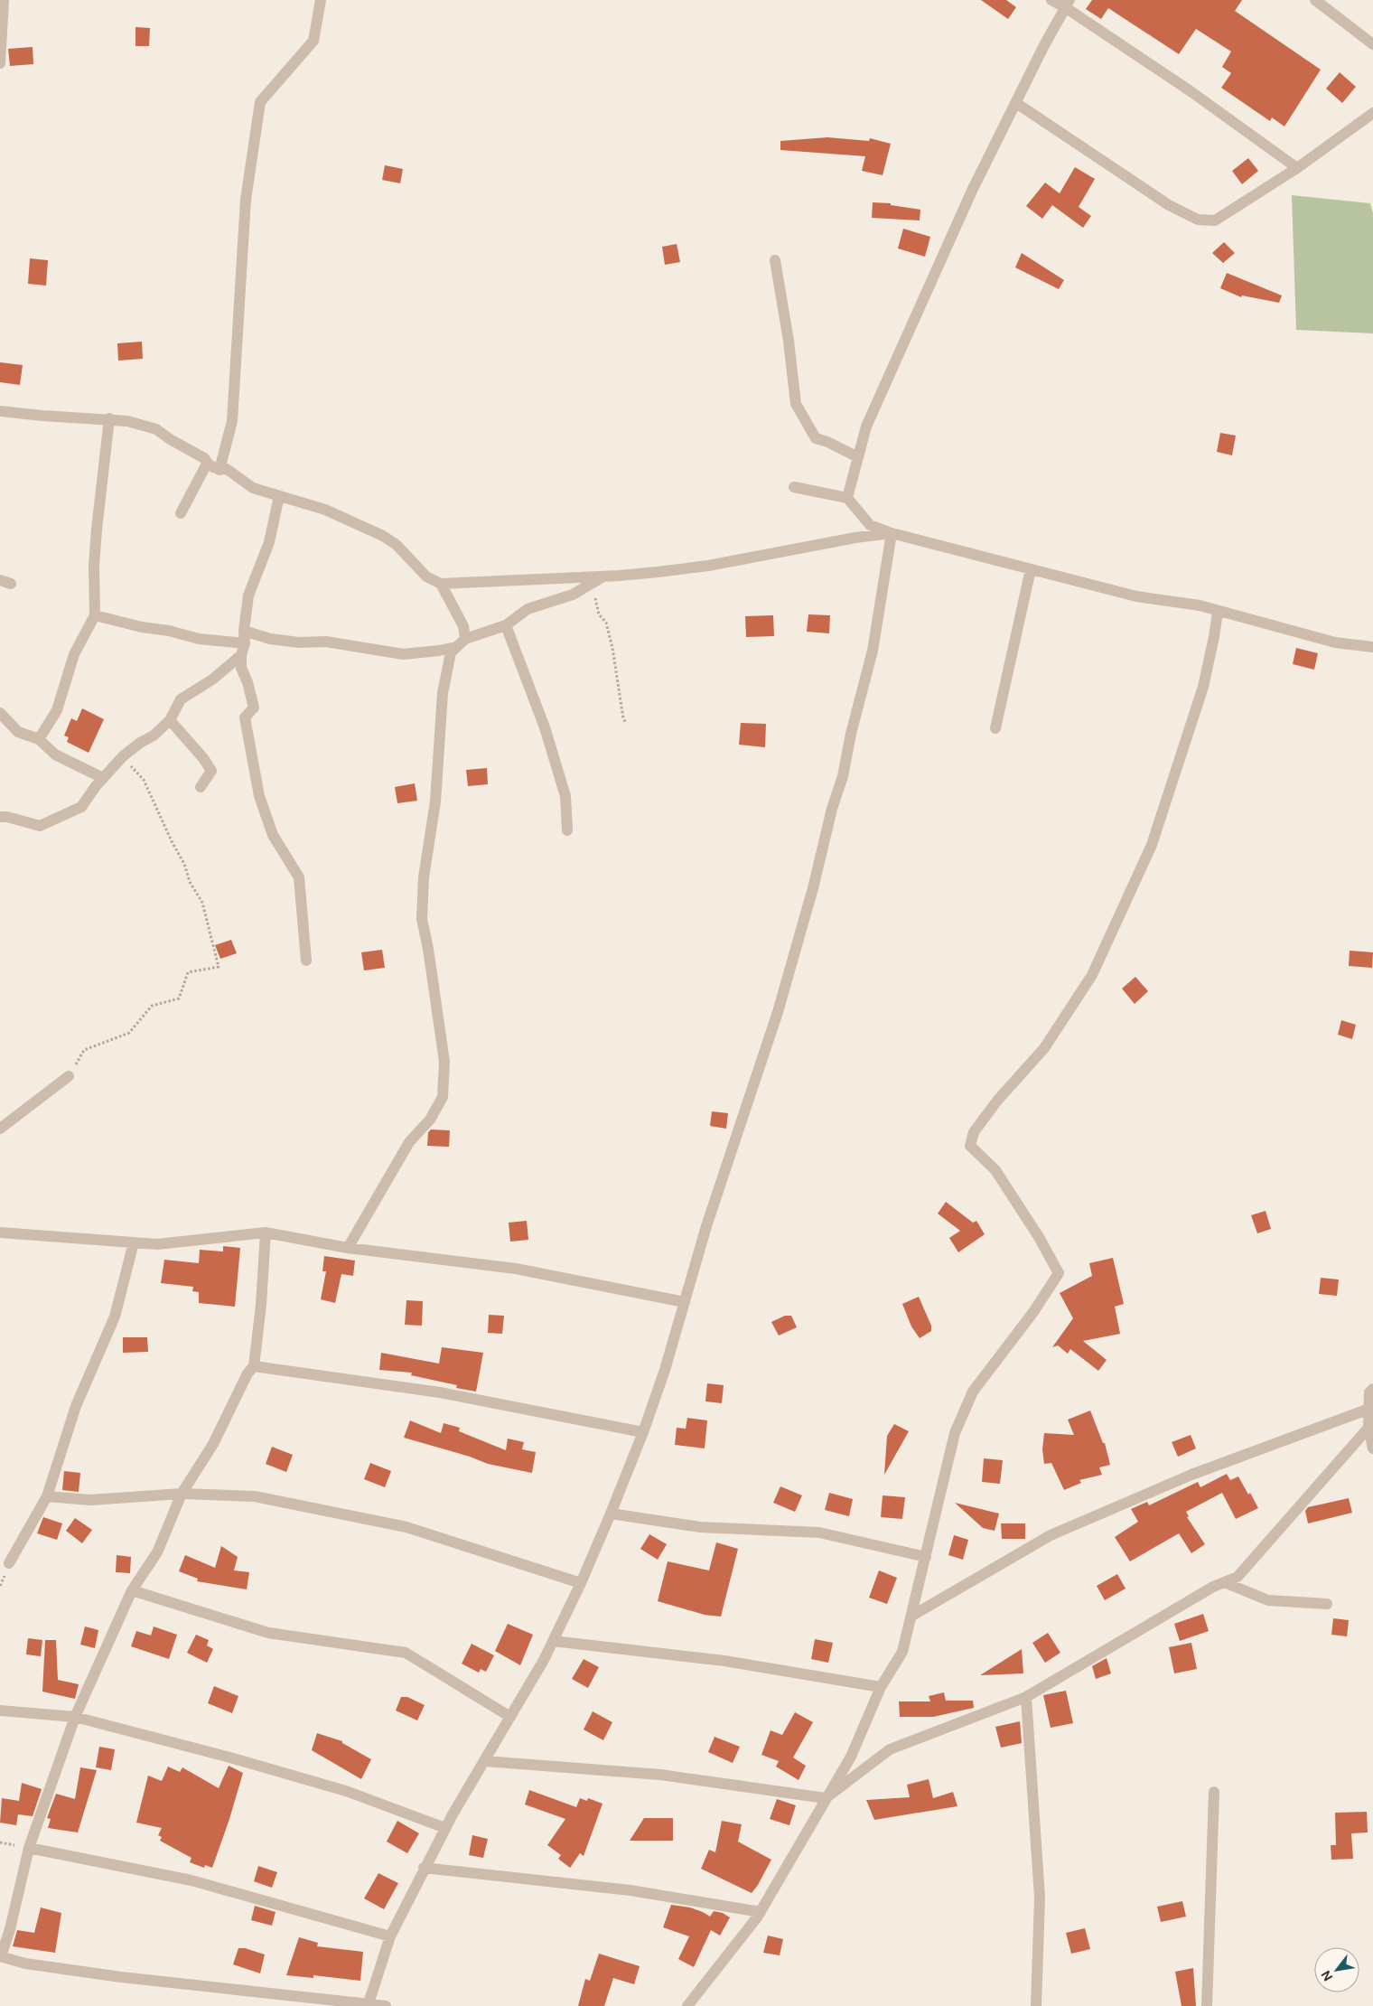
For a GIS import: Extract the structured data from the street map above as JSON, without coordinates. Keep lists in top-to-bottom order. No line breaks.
{"north":"bottom left"}
